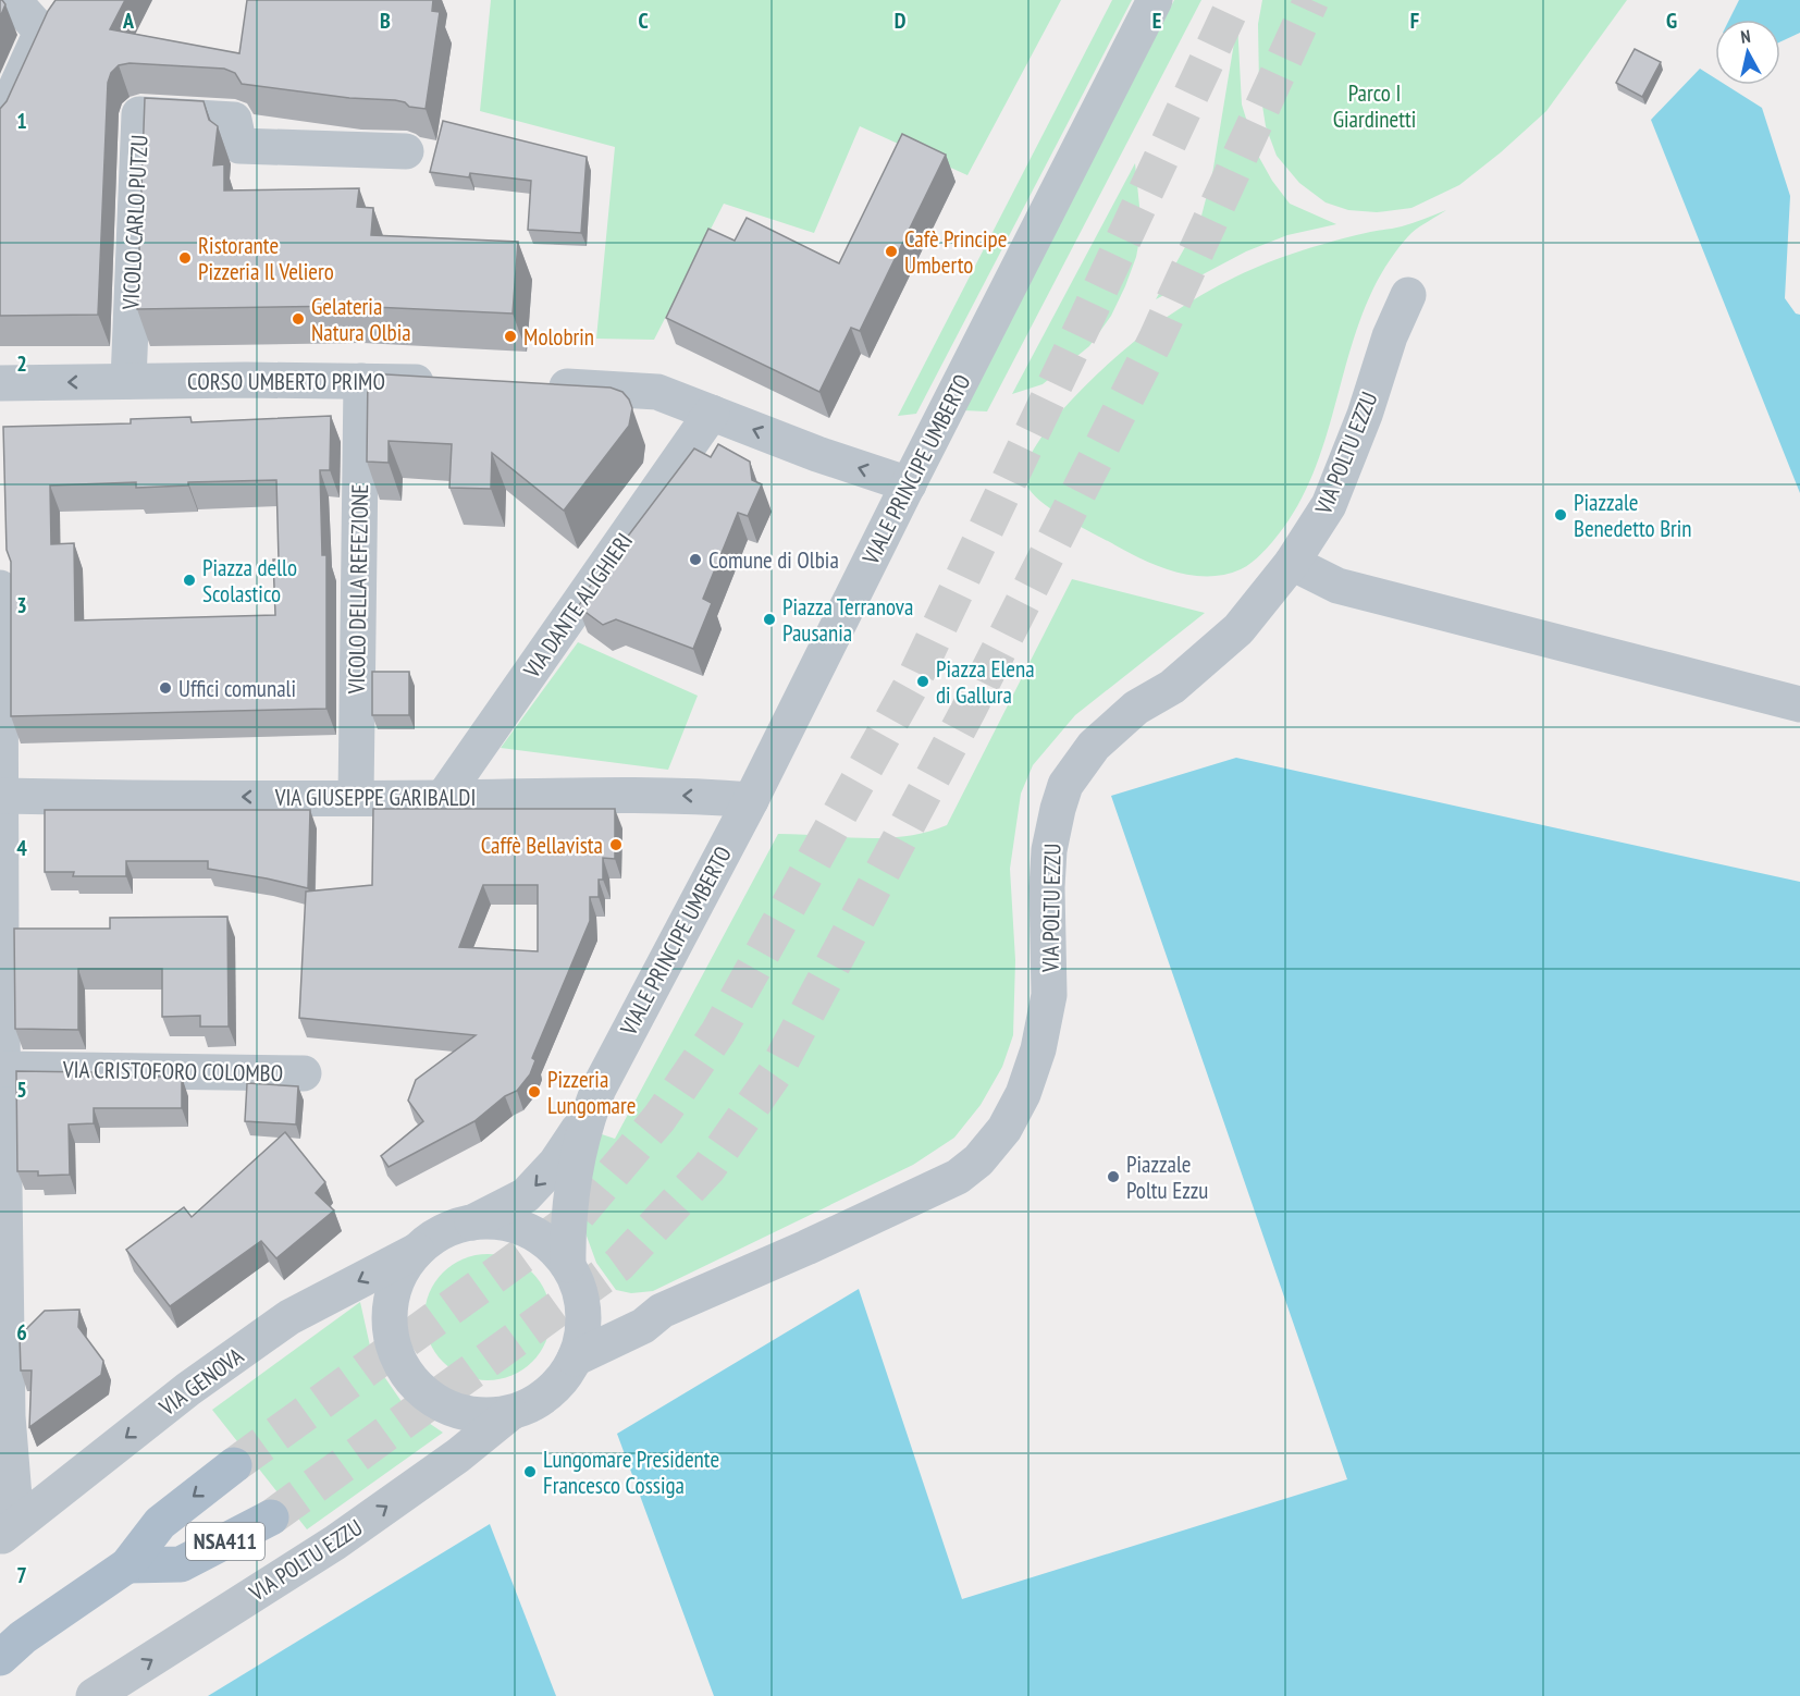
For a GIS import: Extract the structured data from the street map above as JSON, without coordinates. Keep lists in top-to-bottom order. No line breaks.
{"streets":{"main road":["NSA411"],"street":["VICOLO CARLO PUTZU","CORSO UMBERTO PRIMO","VIA POLTU EZZU","VIALE PRINCIPE UMBERTO","VICOLO DELLA REFEZIONE","VIA DANTE ALIGHIERI","VIA GIUSEPPE GARIBALDI","VIA CRISTOFORO COLOMBO","VIA GENOVA"]},"crossings":[["VICOLO CARLO PUTZU","CORSO UMBERTO PRIMO"],["CORSO UMBERTO PRIMO","VICOLO DELLA REFEZIONE"],["VIA POLTU EZZU","VIALE PRINCIPE UMBERTO"],["VIA POLTU EZZU","VIA GENOVA"],["VIALE PRINCIPE UMBERTO","VIA GIUSEPPE GARIBALDI"],["VIALE PRINCIPE UMBERTO","VIA GENOVA"],["VICOLO DELLA REFEZIONE","VIA GIUSEPPE GARIBALDI"],["VIA DANTE ALIGHIERI","VIA GIUSEPPE GARIBALDI"]],"one_way":["VIA GIUSEPPE GARIBALDI","VIA GENOVA"],"parks":["Parco I Giardinetti"],"places":["Cafè Principe Umberto","Ristorante Pizzeria Il Veliero","Gelateria Natura Olbia","Molobrin","Piazzale Benedetto Brin","Comune di Olbia","Piazza dello Scolastico","Piazza Terranova Pausania","Piazza Elena di Gallura","Uffici comunali","Caffè Bellavista","Pizzeria Lungomare","Piazzale Poltu Ezzu","Lungomare Presidente Francesco Cossiga"],"north":"top","grid":{"columns":["A","B","C","D","E","F","G"],"rows":["1","2","3","4","5","6","7"]}}
